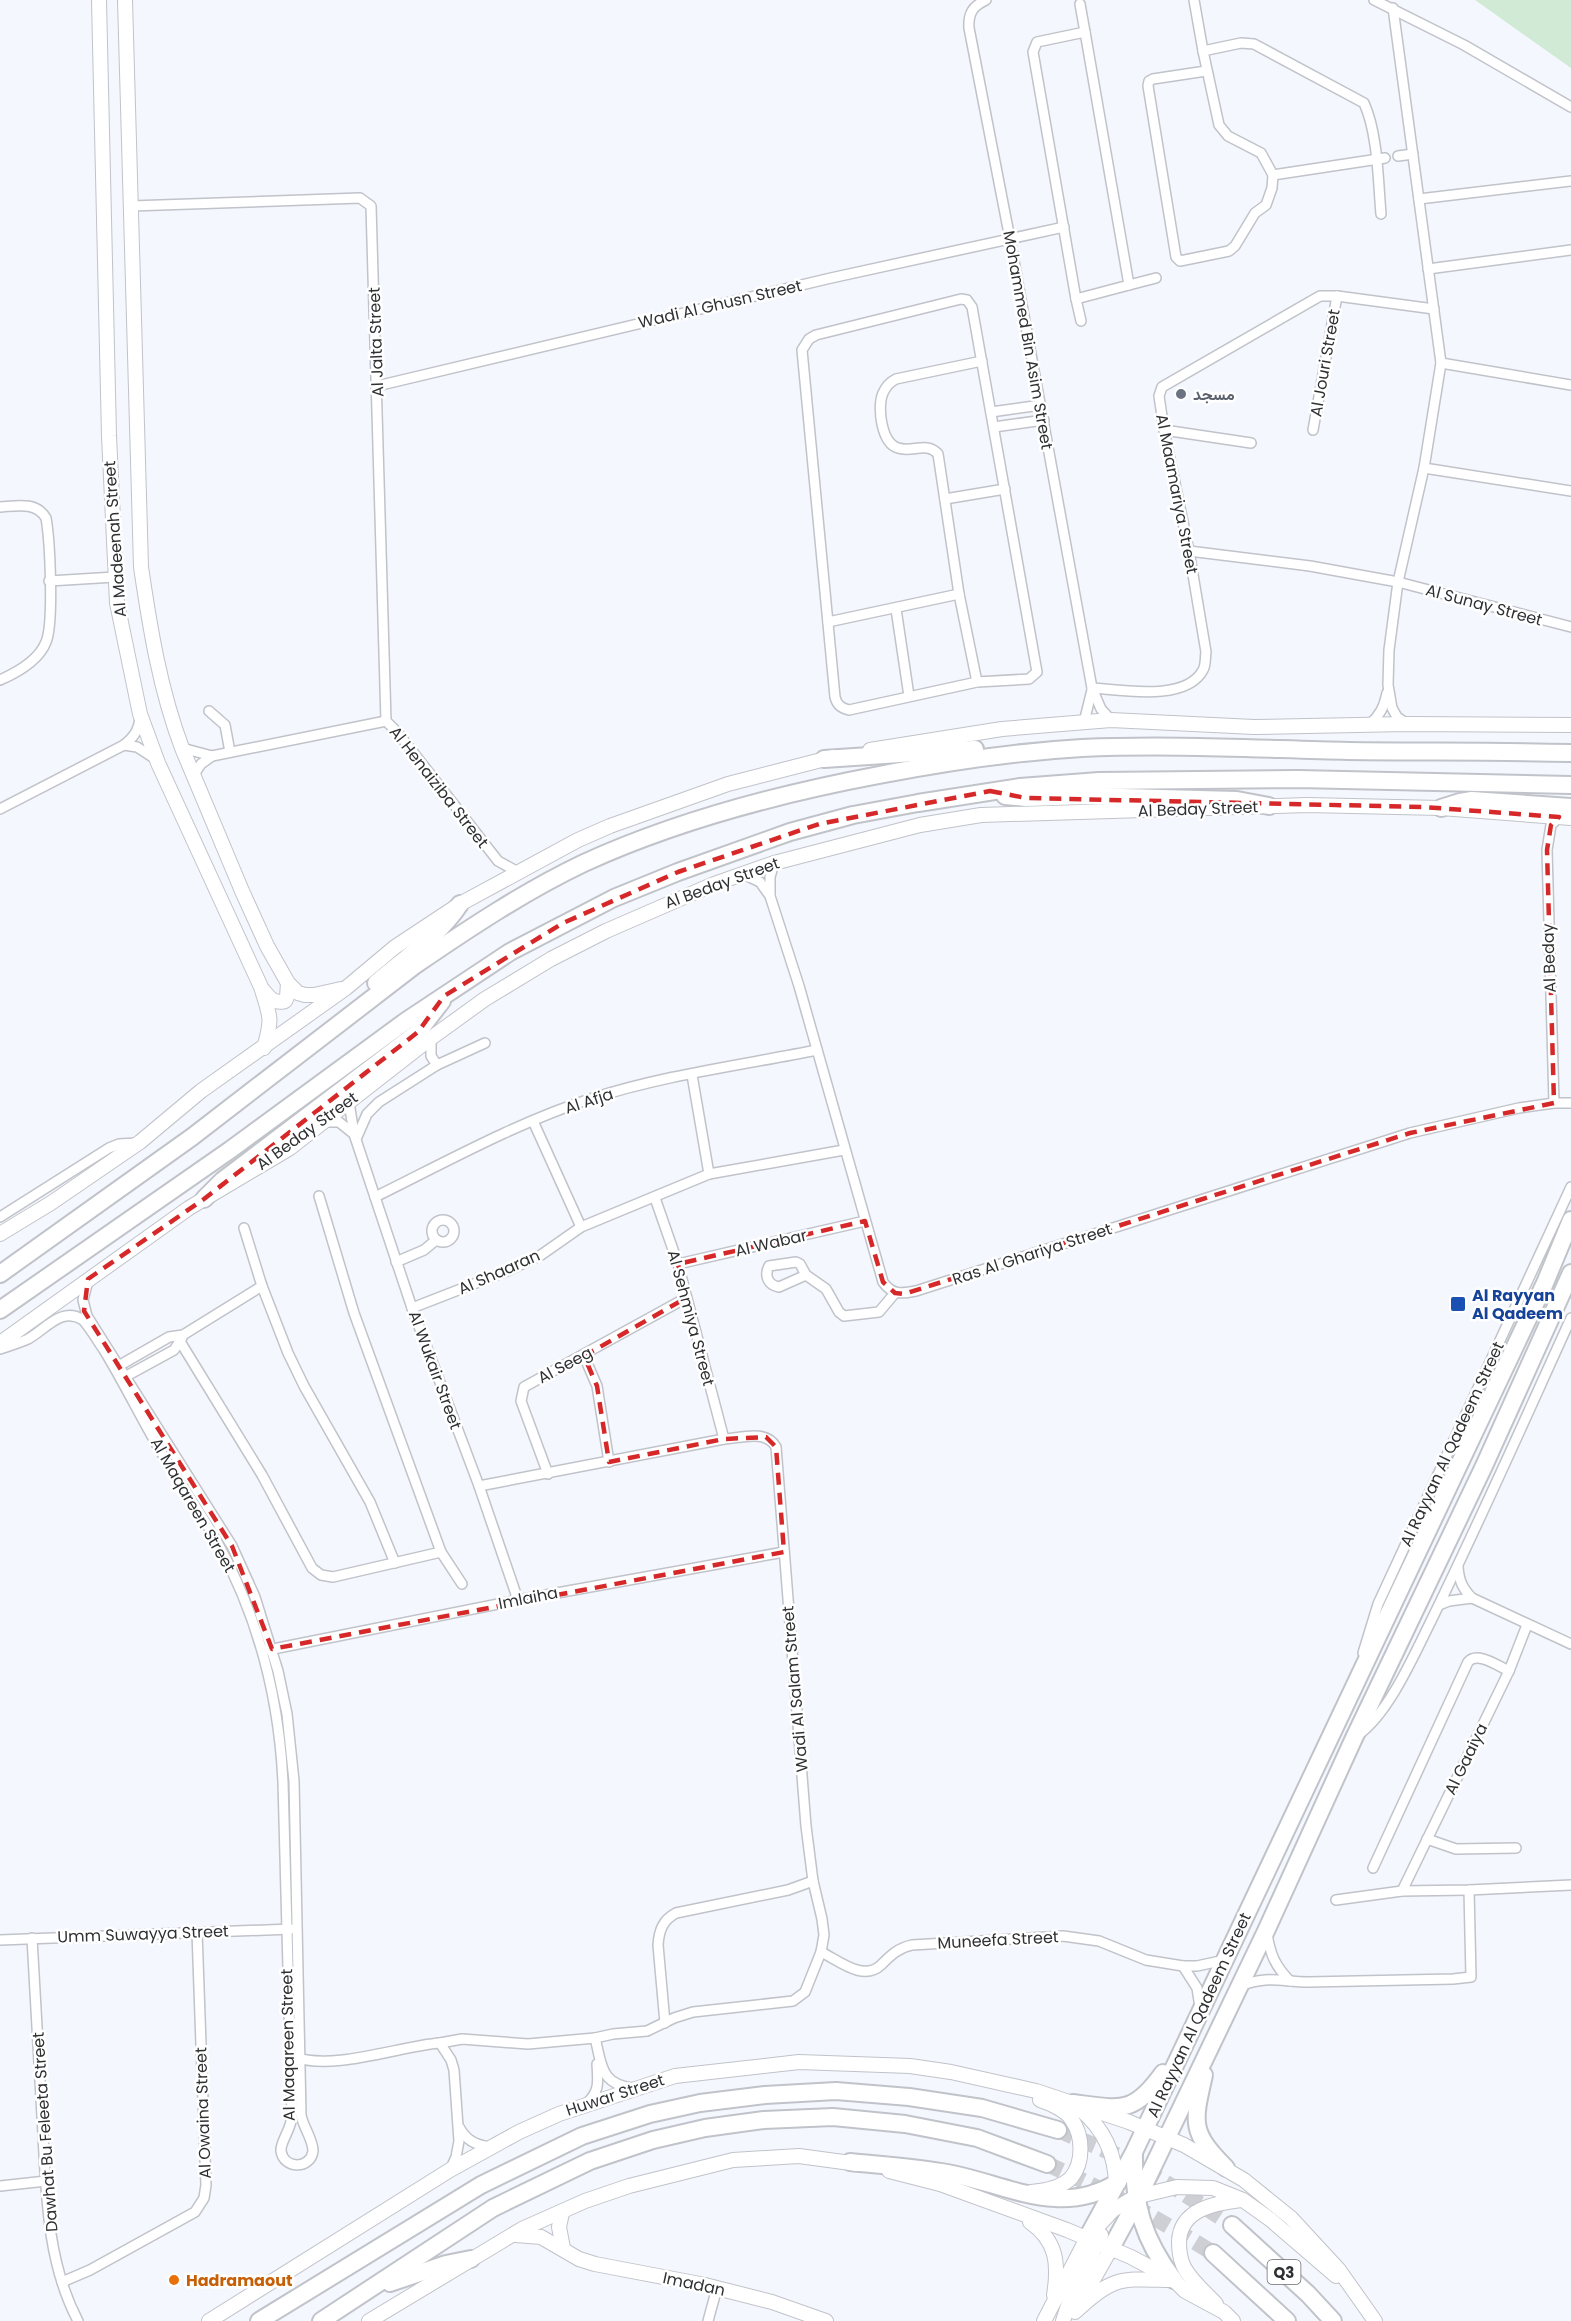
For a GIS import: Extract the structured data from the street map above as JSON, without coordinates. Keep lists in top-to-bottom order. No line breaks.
{"streets":{"highway":["Al Beday Street","Al Rayyan Al Qadeem Street","Huwar Street","Q3"],"main road":["Al Madeenah Street","Imadan"],"street":["Wadi Al Ghusn Street","Mohammed Bin Asim Street","Al Jalta Street","Al Jouri Street","Al Maamariya Street","Al Sunay Street","Al Henaiziba Street","Al Beday","Al Afja","Al Wabar","Ras Al Ghariya Street","Al Shaaran","Al Sehmiya Street","Al Seeg","Al Wukair Street","Al Maqareen Street","Imlaiha","Wadi Al Salam Street","Al Gaaiya","Umm Suwayya Street","Muneefa Street","Al Owaina Street","Dawhat Bu Feleeta Street"]},"crossings":[["Wadi Al Ghusn Street","Mohammed Bin Asim Street"],["Wadi Al Ghusn Street","Al Jalta Street"],["Mohammed Bin Asim Street","Al Maamariya Street"],["Al Jalta Street","Al Madeenah Street"],["Al Jalta Street","Al Henaiziba Street"],["Al Jouri Street","Al Maamariya Street"],["Al Maamariya Street","Al Sunay Street"],["Al Madeenah Street","Al Henaiziba Street"],["Al Beday Street","Al Wukair Street"],["Al Beday Street","Al Maqareen Street"],["Al Beday","Ras Al Ghariya Street"],["Al Afja","Al Wukair Street"],["Al Wabar","Al Sehmiya Street"],["Al Shaaran","Al Sehmiya Street"],["Al Shaaran","Al Wukair Street"],["Al Sehmiya Street","Al Seeg"],["Al Sehmiya Street","Wadi Al Salam Street"],["Al Wukair Street","Imlaiha"],["Al Rayyan Al Qadeem Street","Muneefa Street"],["Al Rayyan Al Qadeem Street","Huwar Street"],["Al Maqareen Street","Imlaiha"],["Al Maqareen Street","Wadi Al Salam Street"],["Al Maqareen Street","Umm Suwayya Street"],["Imlaiha","Wadi Al Salam Street"],["Wadi Al Salam Street","Muneefa Street"],["Umm Suwayya Street","Al Owaina Street"],["Umm Suwayya Street","Dawhat Bu Feleeta Street"],["Al Owaina Street","Dawhat Bu Feleeta Street"]],"places":{"other":["مسجد","Hadramaout"],"transit":["Al Rayyan Al Qadeem"]}}
